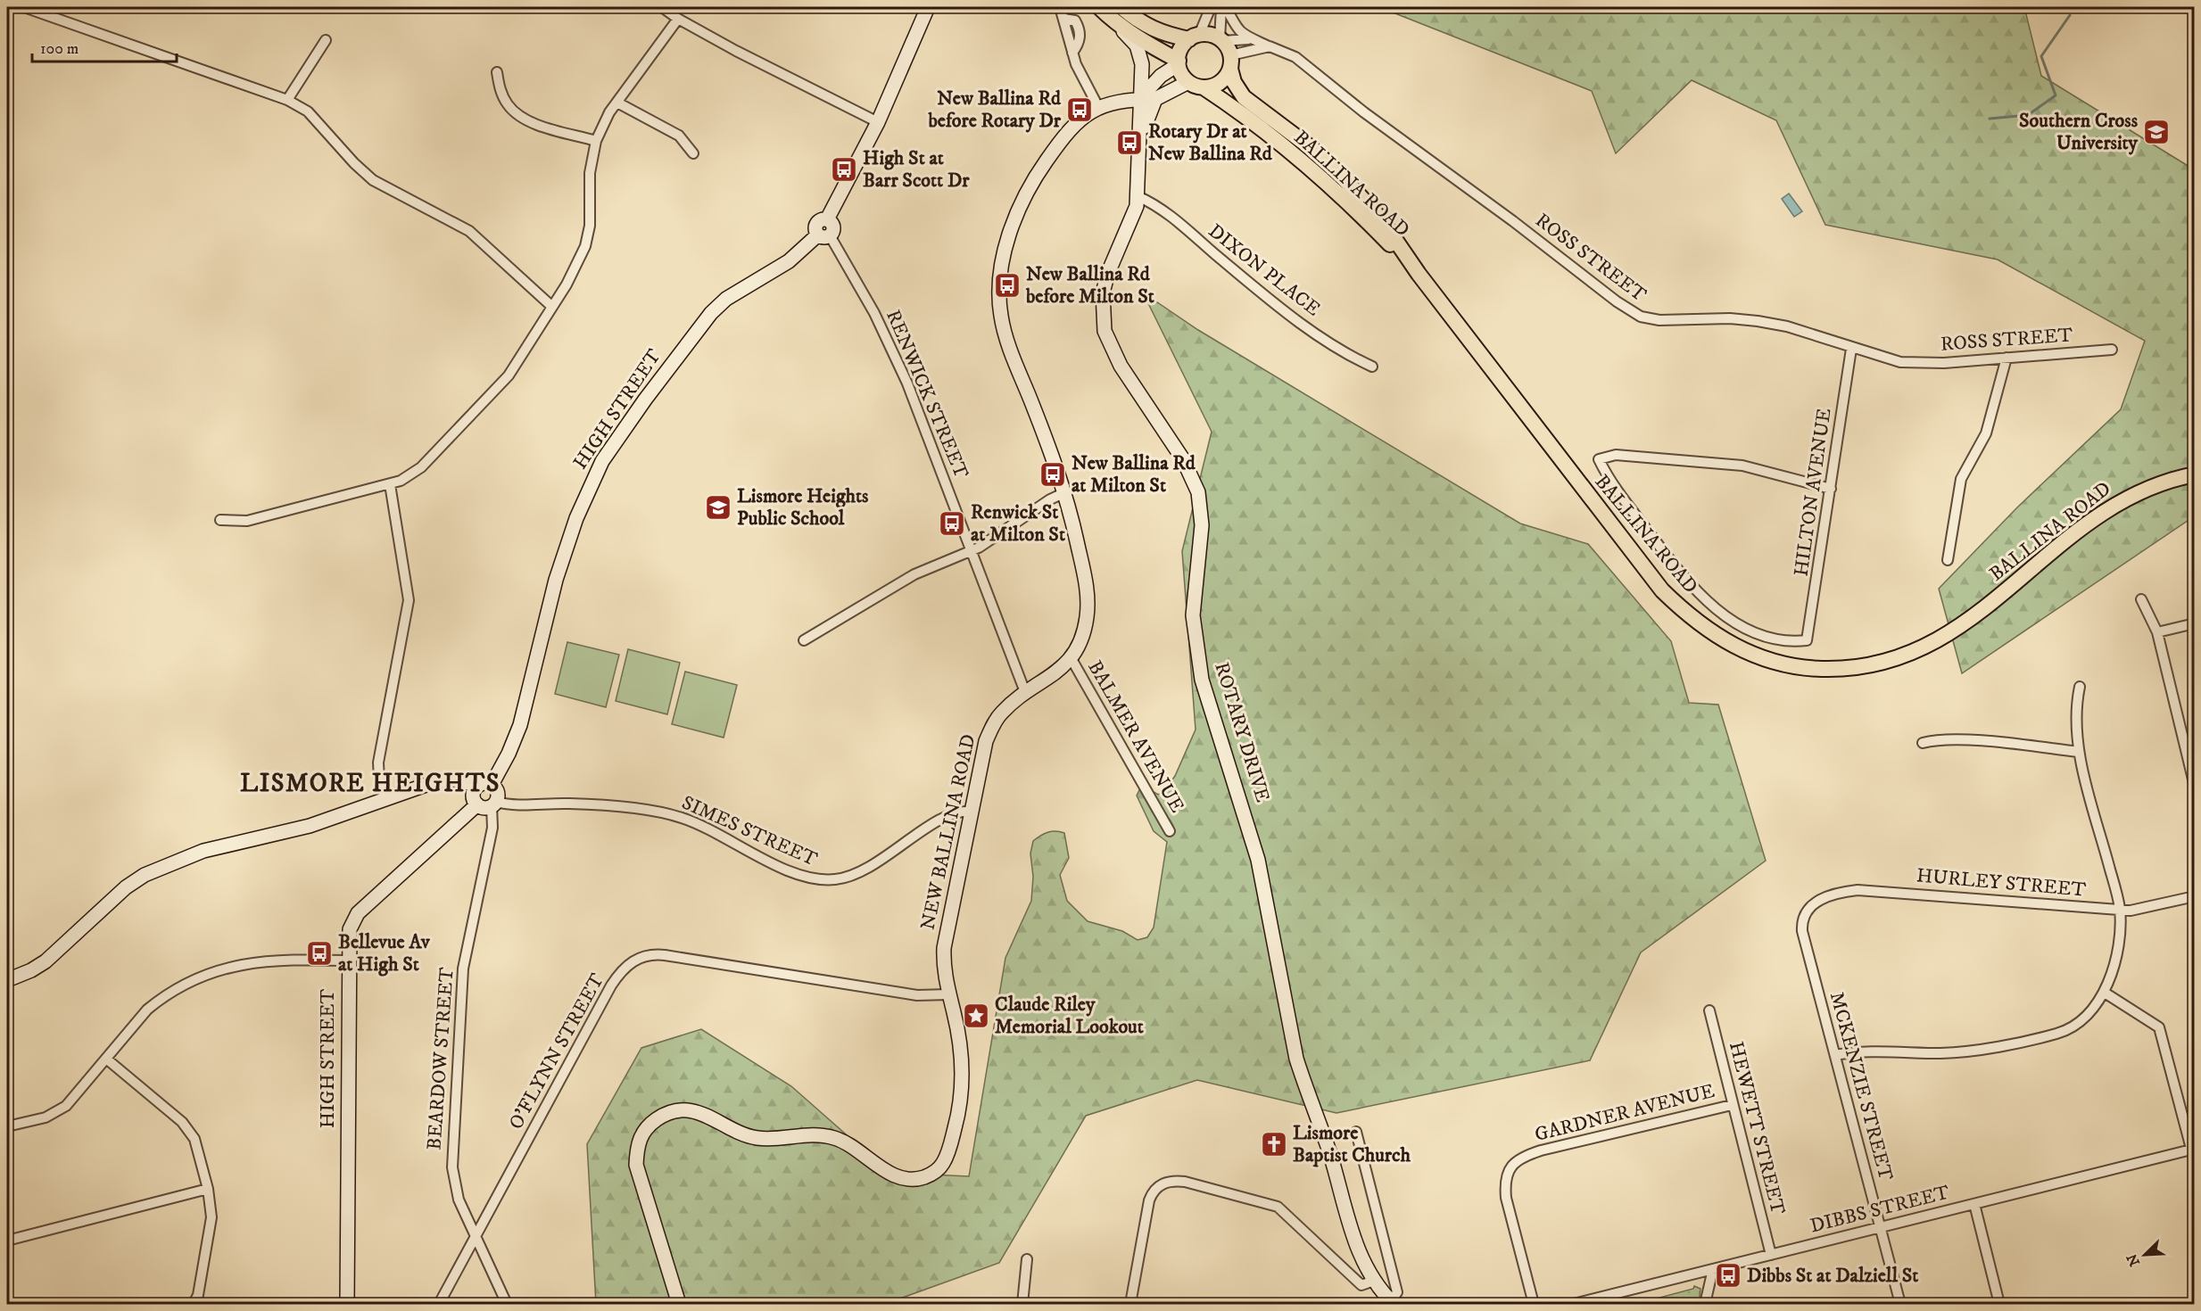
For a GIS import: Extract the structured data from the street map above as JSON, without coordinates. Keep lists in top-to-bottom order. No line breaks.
{"streets":{"main road":["BALLINA ROAD"],"street":["ROSS STREET","DIXON PLACE","RENWICK STREET","HIGH STREET","HILTON AVENUE","ROTARY DRIVE","BALMER AVENUE","SIMES STREET","NEW BALLINA ROAD","HURLEY STREET","O'FLYNN STREET","BEARDOW STREET","MCKENZIE STREET","GARDNER AVENUE","HEWETT STREET","DIBBS STREET"]},"crossings":[["ROSS STREET","HILTON AVENUE"],["DIXON PLACE","ROTARY DRIVE"],["RENWICK STREET","HIGH STREET"],["RENWICK STREET","NEW BALLINA ROAD"],["HIGH STREET","SIMES STREET"],["HIGH STREET","BEARDOW STREET"],["BALMER AVENUE","NEW BALLINA ROAD"],["SIMES STREET","NEW BALLINA ROAD"],["SIMES STREET","BEARDOW STREET"],["NEW BALLINA ROAD","O'FLYNN STREET"],["HURLEY STREET","MCKENZIE STREET"],["O'FLYNN STREET","BEARDOW STREET"],["MCKENZIE STREET","DIBBS STREET"],["GARDNER AVENUE","HEWETT STREET"],["HEWETT STREET","DIBBS STREET"]],"districts":["LISMORE HEIGHTS"],"places":{"bus stop":["New Ballina Rd before Rotary Dr","Rotary Dr at New Ballina Rd","High St at Barr Scott Dr","New Ballina Rd before Milton St","New Ballina Rd at Milton St","Renwick St at Milton St","Bellevue Av at High St","Dibbs St at Dalziell St"],"school or university":["Southern Cross University","Lismore Heights Public School"],"place":["Claude Riley Memorial Lookout"],"church":["Lismore Baptist Church"]},"scale_bar":"100 m","north":"bottom left"}
